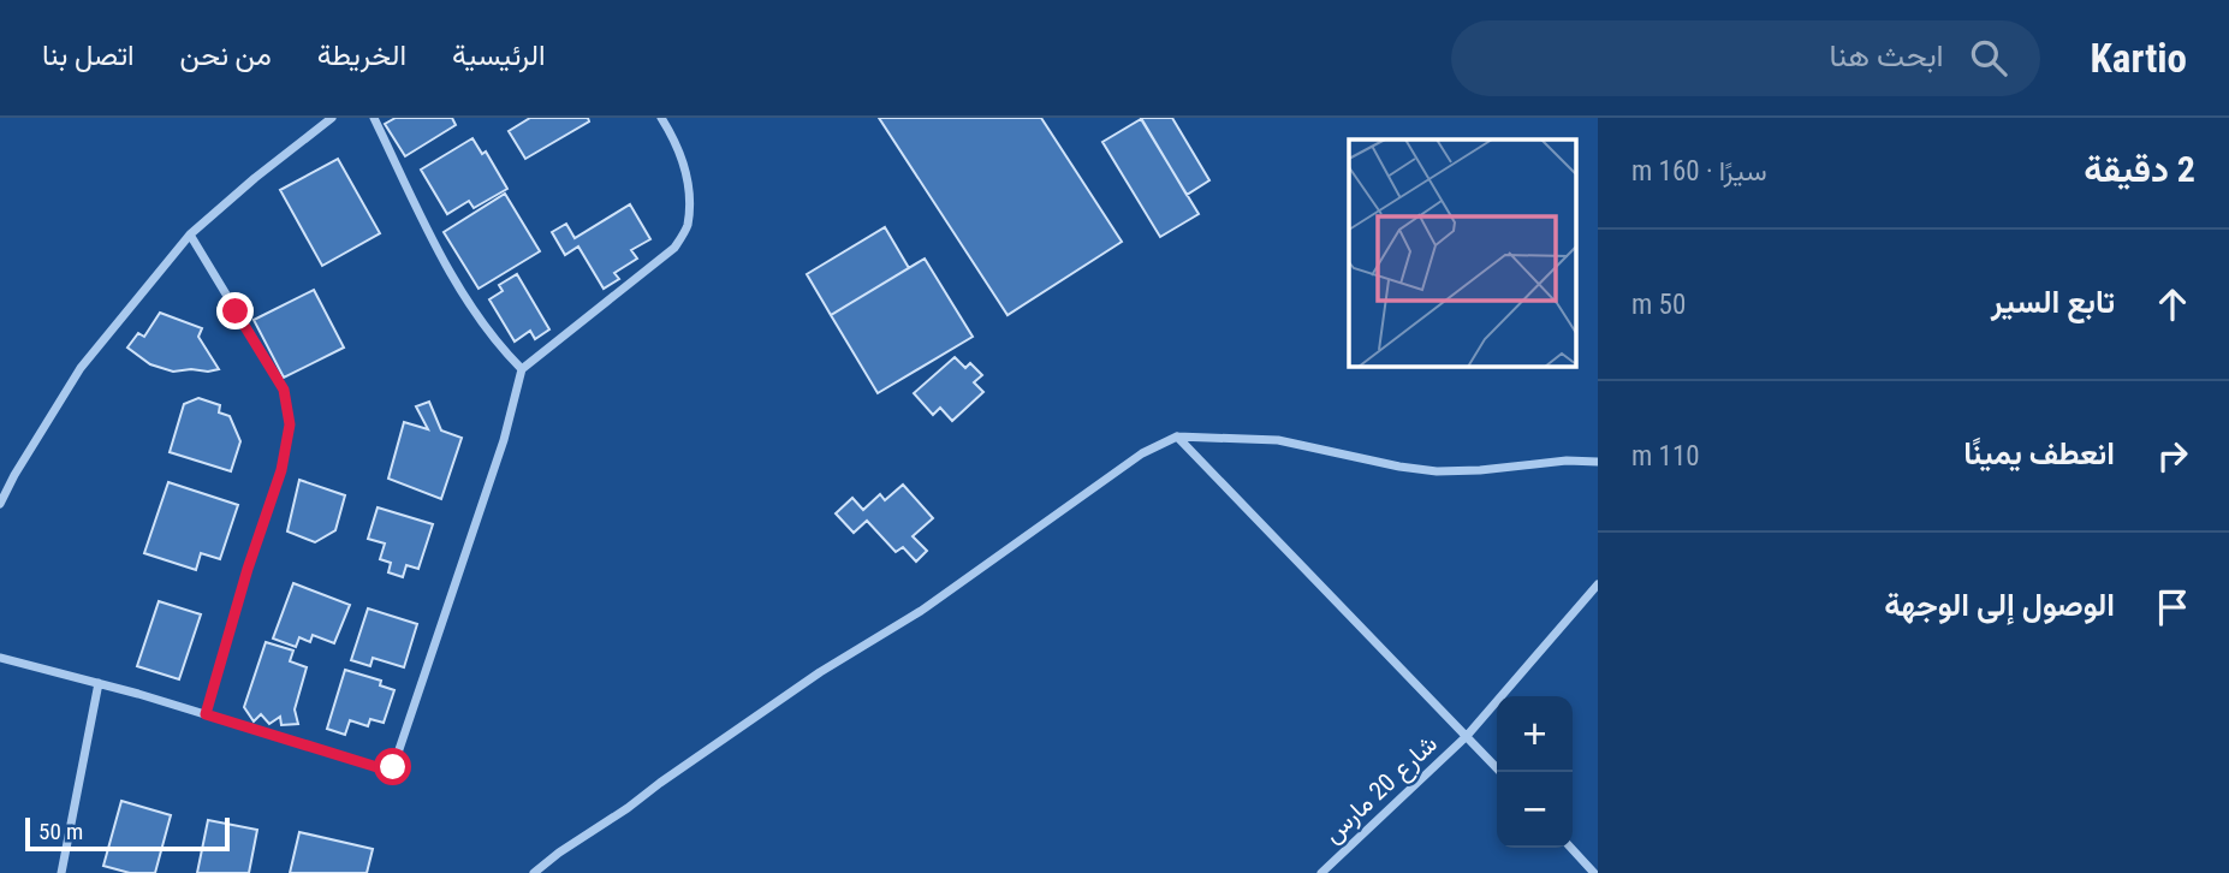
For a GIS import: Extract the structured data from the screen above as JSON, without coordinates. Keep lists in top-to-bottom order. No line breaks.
{"streets":{"street":["شارع 20 مارس"]},"scale_bar":"50 m","page":{"header":"Kartio","search":"ابحث هنا","nav":["الرئيسية","الخريطة","من نحن","اتصل بنا"],"heading":["2 دقيقة","سيرًا · 160 m"],"list":[["تابع السير","50 m"],["انعطف يمينًا","110 m"],"الوصول إلى الوجهة"],"map_buttons":["+","−"],"scale":"50 m"}}
